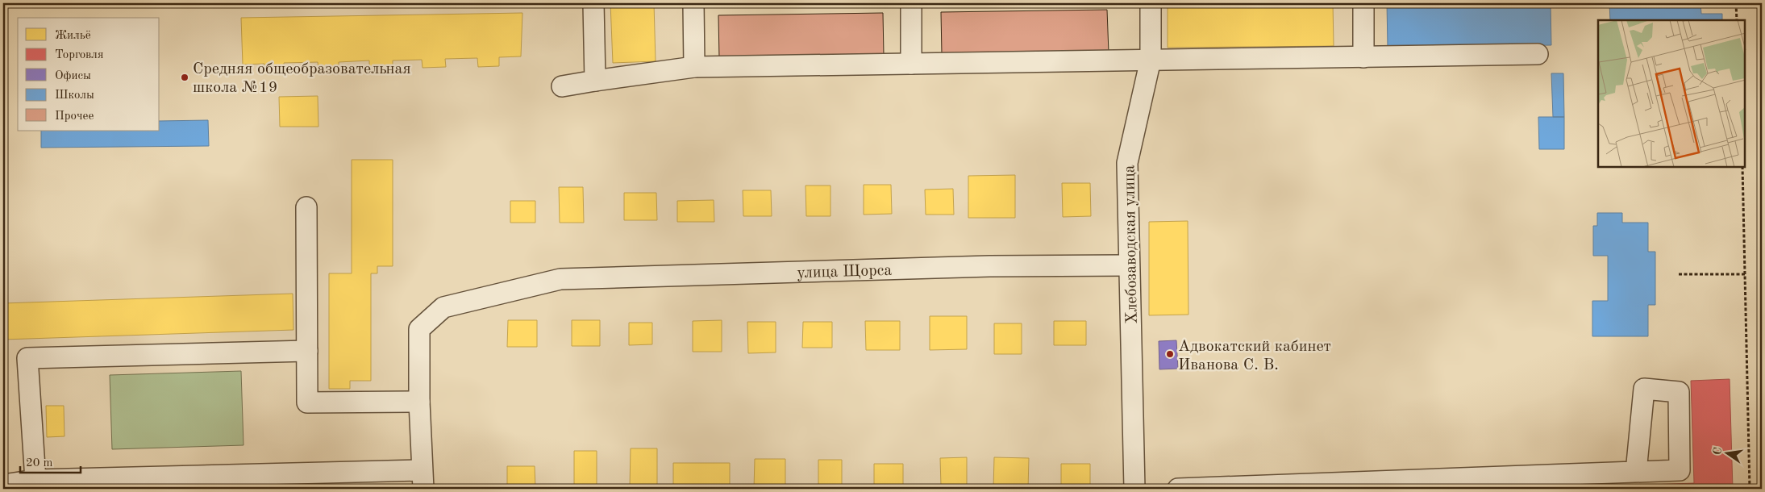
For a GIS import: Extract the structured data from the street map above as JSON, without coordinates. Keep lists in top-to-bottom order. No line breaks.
{"streets":{"street":["Хлебозаводская улица","улица Щорса"]},"crossings":[["Хлебозаводская улица","улица Щорса"]],"places":["Средняя общеобразовательная школа №19","Адвокатский кабинет Иванова С. В."],"legend":["Жильё","Торговля","Офисы","Школы","Прочее"],"scale_bar":"20 m","north":"left"}
